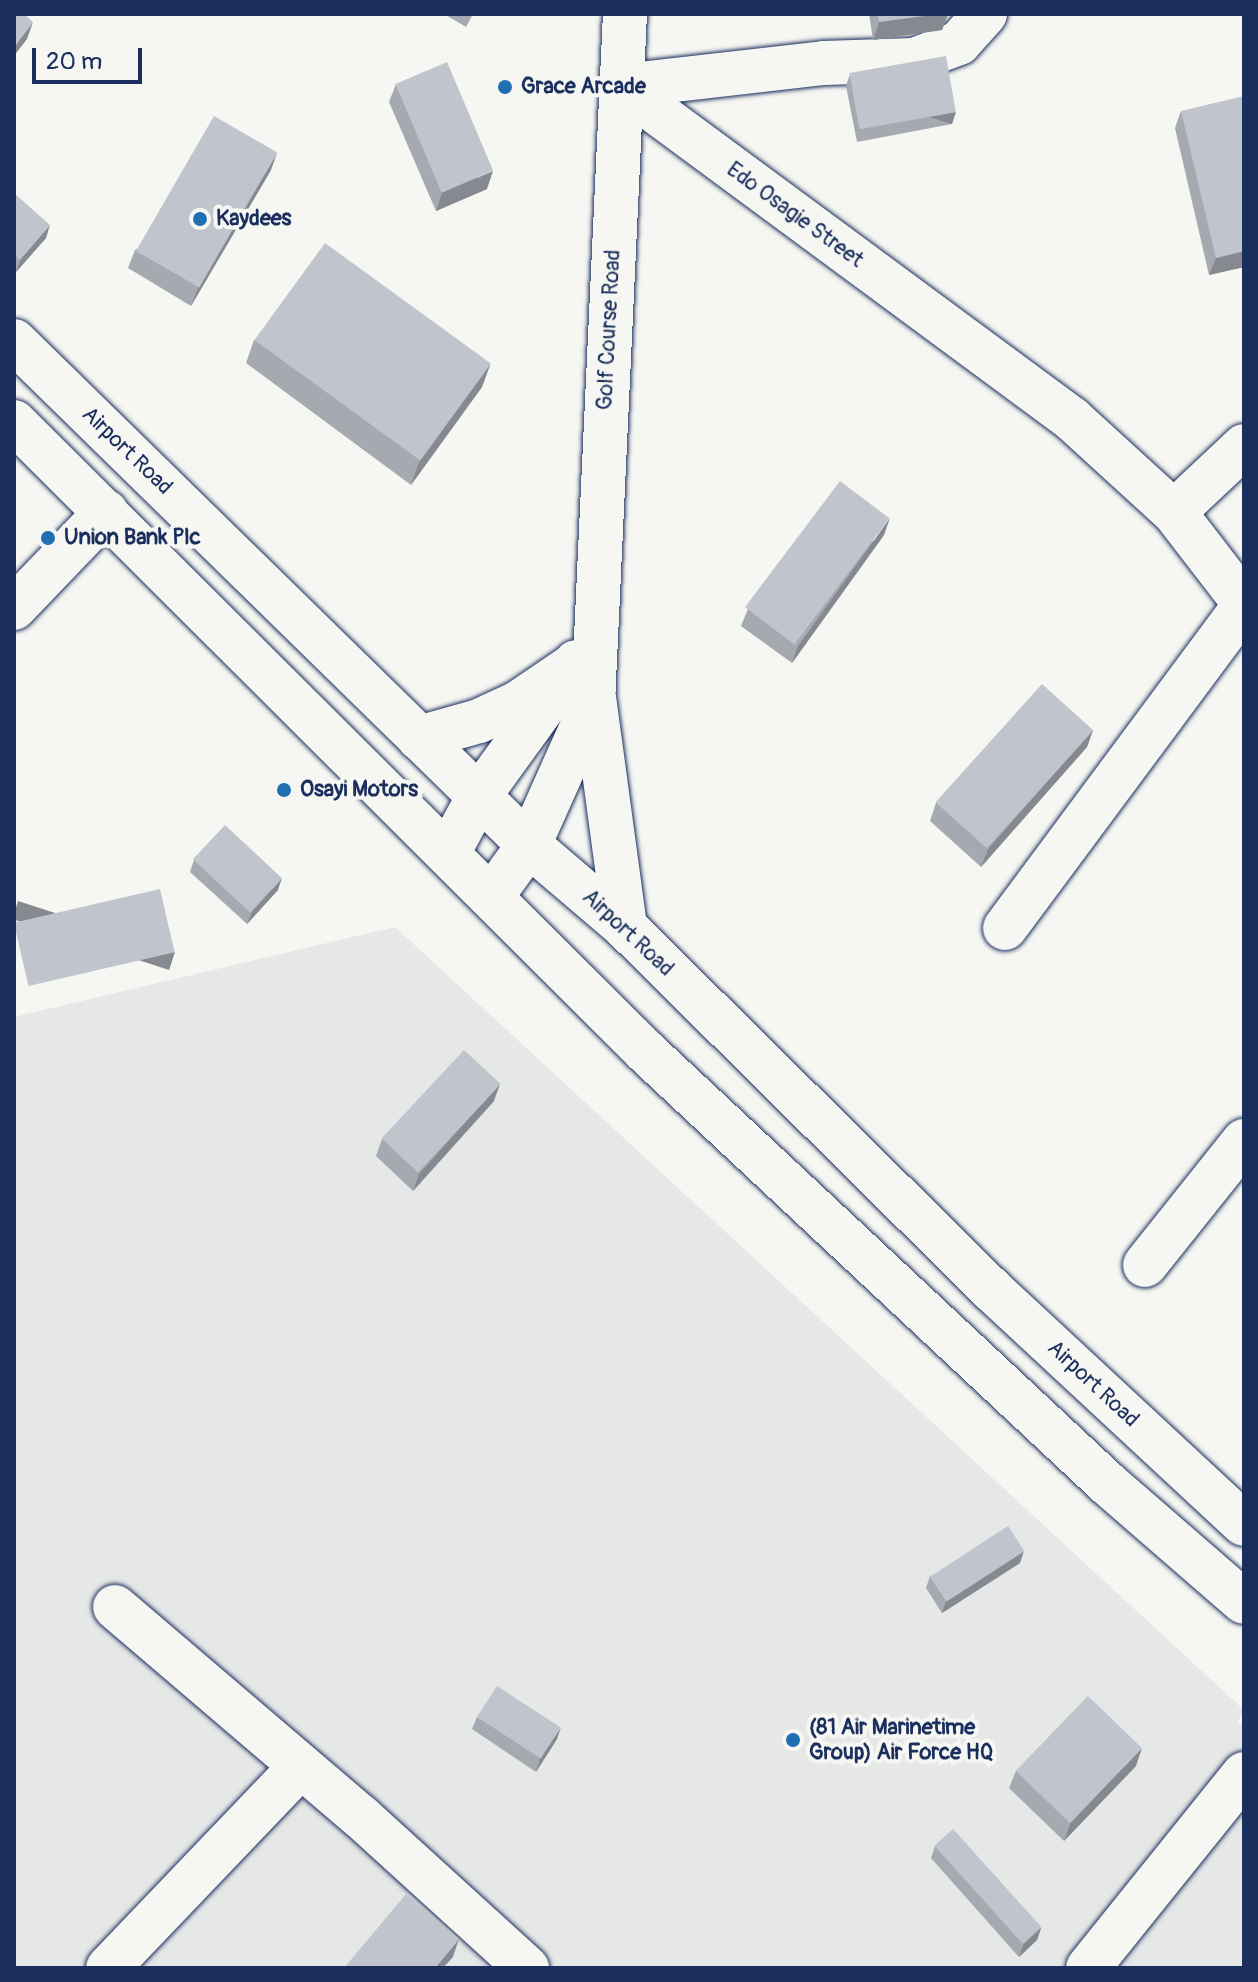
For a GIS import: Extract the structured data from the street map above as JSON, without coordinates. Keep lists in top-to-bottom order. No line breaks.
{"streets":{"main road":["Edo Osagie Street","Golf Course Road","Airport Road"]},"crossings":[["Edo Osagie Street","Golf Course Road"],["Golf Course Road","Airport Road"]],"places":["Grace Arcade","Kaydees","Union Bank Plc","Osayi Motors","(81 Air Marinetime Group) Air Force HQ"],"scale_bar":"20 m"}
